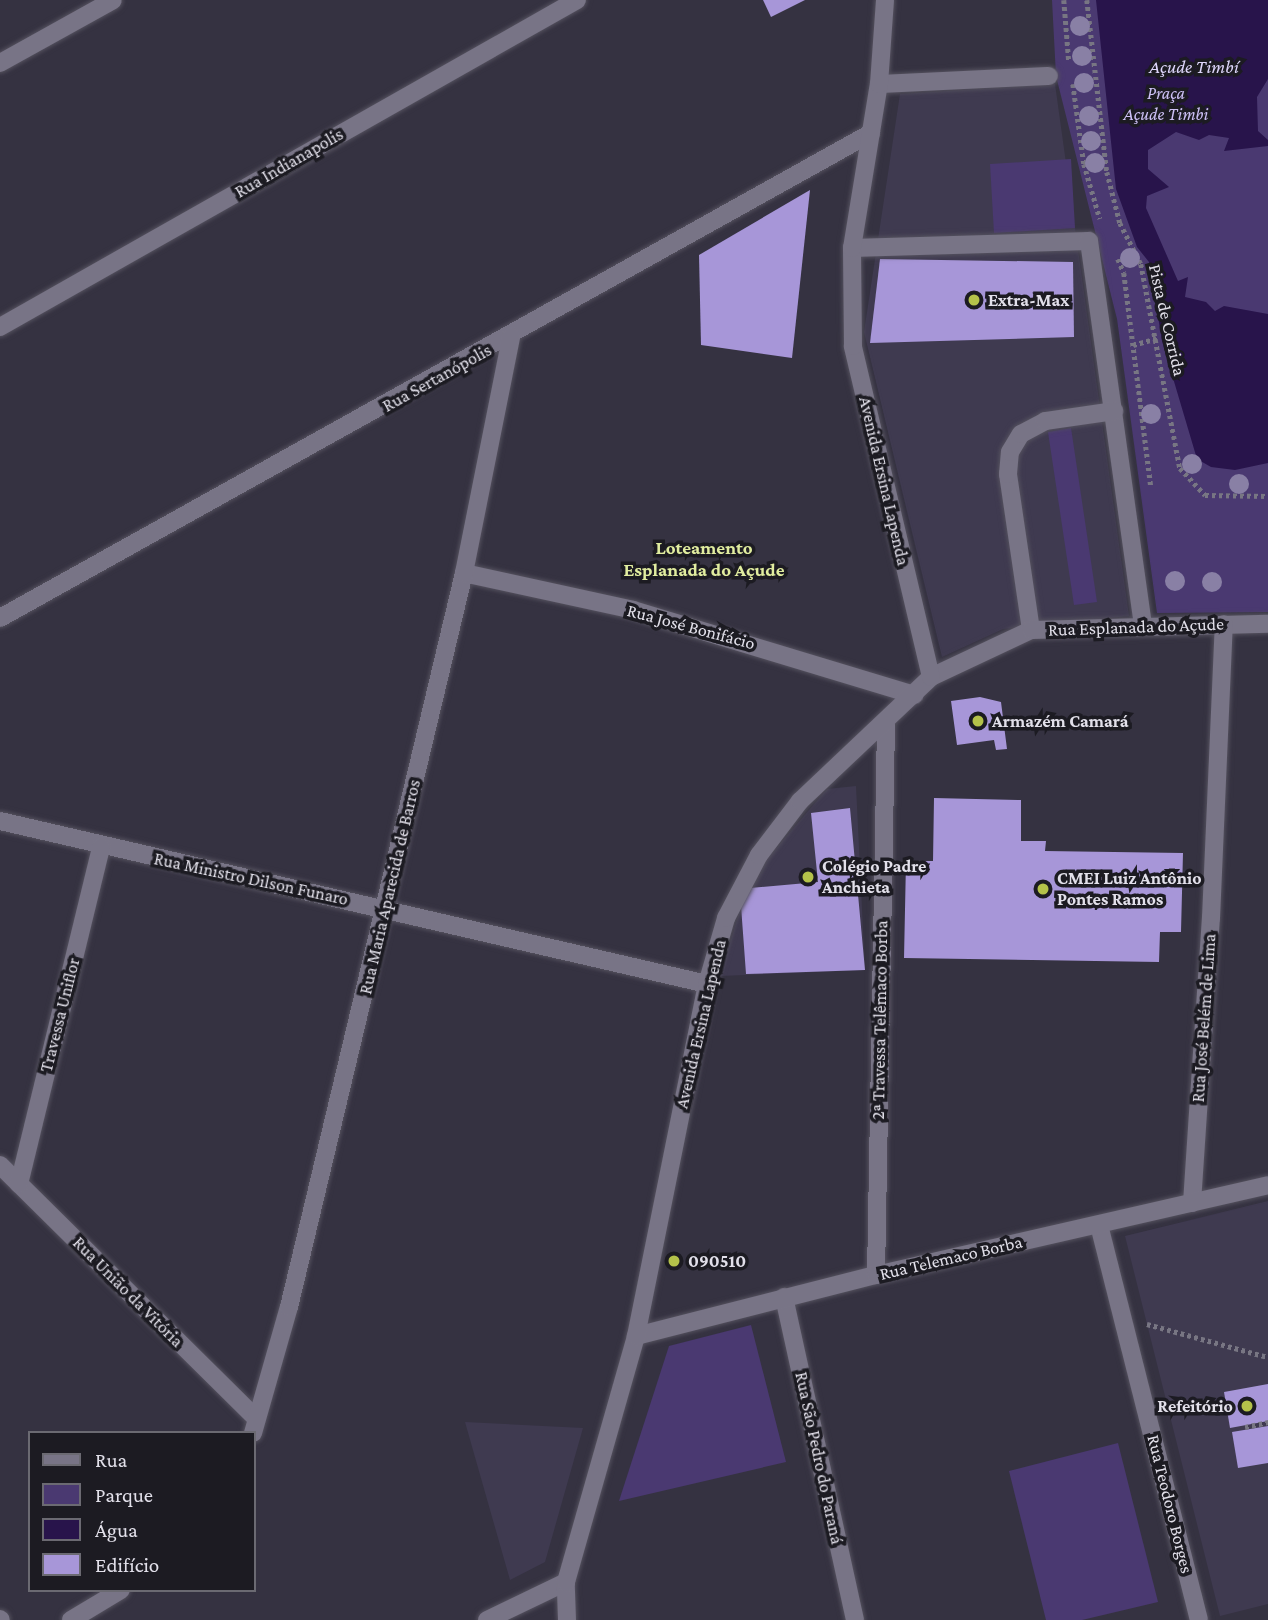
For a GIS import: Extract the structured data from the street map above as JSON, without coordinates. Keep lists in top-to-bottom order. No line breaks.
{"streets":{"street":["Rua Indianapolis","Rua Sertanópolis","Avenida Ersina Lapenda","Rua José Bonifácio","Rua Esplanada do Açude","Rua Ministro Dilson Funaro","Rua Maria Aparecida de Barros","Travessa Uniflor","Rua José Belém de Lima","2ª Travessa Telêmaco Borba","Rua Telemaco Borba","Rua União da Vitória","Rua São Pedro do Paraná","Rua Teodoro Borges"],"path":["Pista de Corrida"]},"crossings":[["Rua Sertanópolis","Avenida Ersina Lapenda"],["Rua Sertanópolis","Rua Maria Aparecida de Barros"],["Avenida Ersina Lapenda","Rua José Bonifácio"],["Avenida Ersina Lapenda","Rua Esplanada do Açude"],["Avenida Ersina Lapenda","Rua Ministro Dilson Funaro"],["Avenida Ersina Lapenda","2ª Travessa Telêmaco Borba"],["Avenida Ersina Lapenda","Rua Telemaco Borba"],["Rua José Bonifácio","Rua Maria Aparecida de Barros"],["Rua Esplanada do Açude","Rua José Belém de Lima"],["Rua Ministro Dilson Funaro","Rua Maria Aparecida de Barros"],["Rua Ministro Dilson Funaro","Travessa Uniflor"],["Rua Maria Aparecida de Barros","Rua União da Vitória"],["Travessa Uniflor","Rua União da Vitória"],["Rua José Belém de Lima","Rua Telemaco Borba"],["2ª Travessa Telêmaco Borba","Rua Telemaco Borba"],["Rua Telemaco Borba","Rua São Pedro do Paraná"],["Rua Telemaco Borba","Rua Teodoro Borges"]],"districts":["Loteamento Esplanada do Açude"],"water":["Açude Timbí"],"parks":["Praça Açude Timbi"],"places":["Extra-Max","Armazém Camará","Colégio Padre Anchieta","CMEI Luiz Antônio Pontes Ramos","090510","Refeitório"],"legend":["Rua","Parque","Água","Edifício"]}
